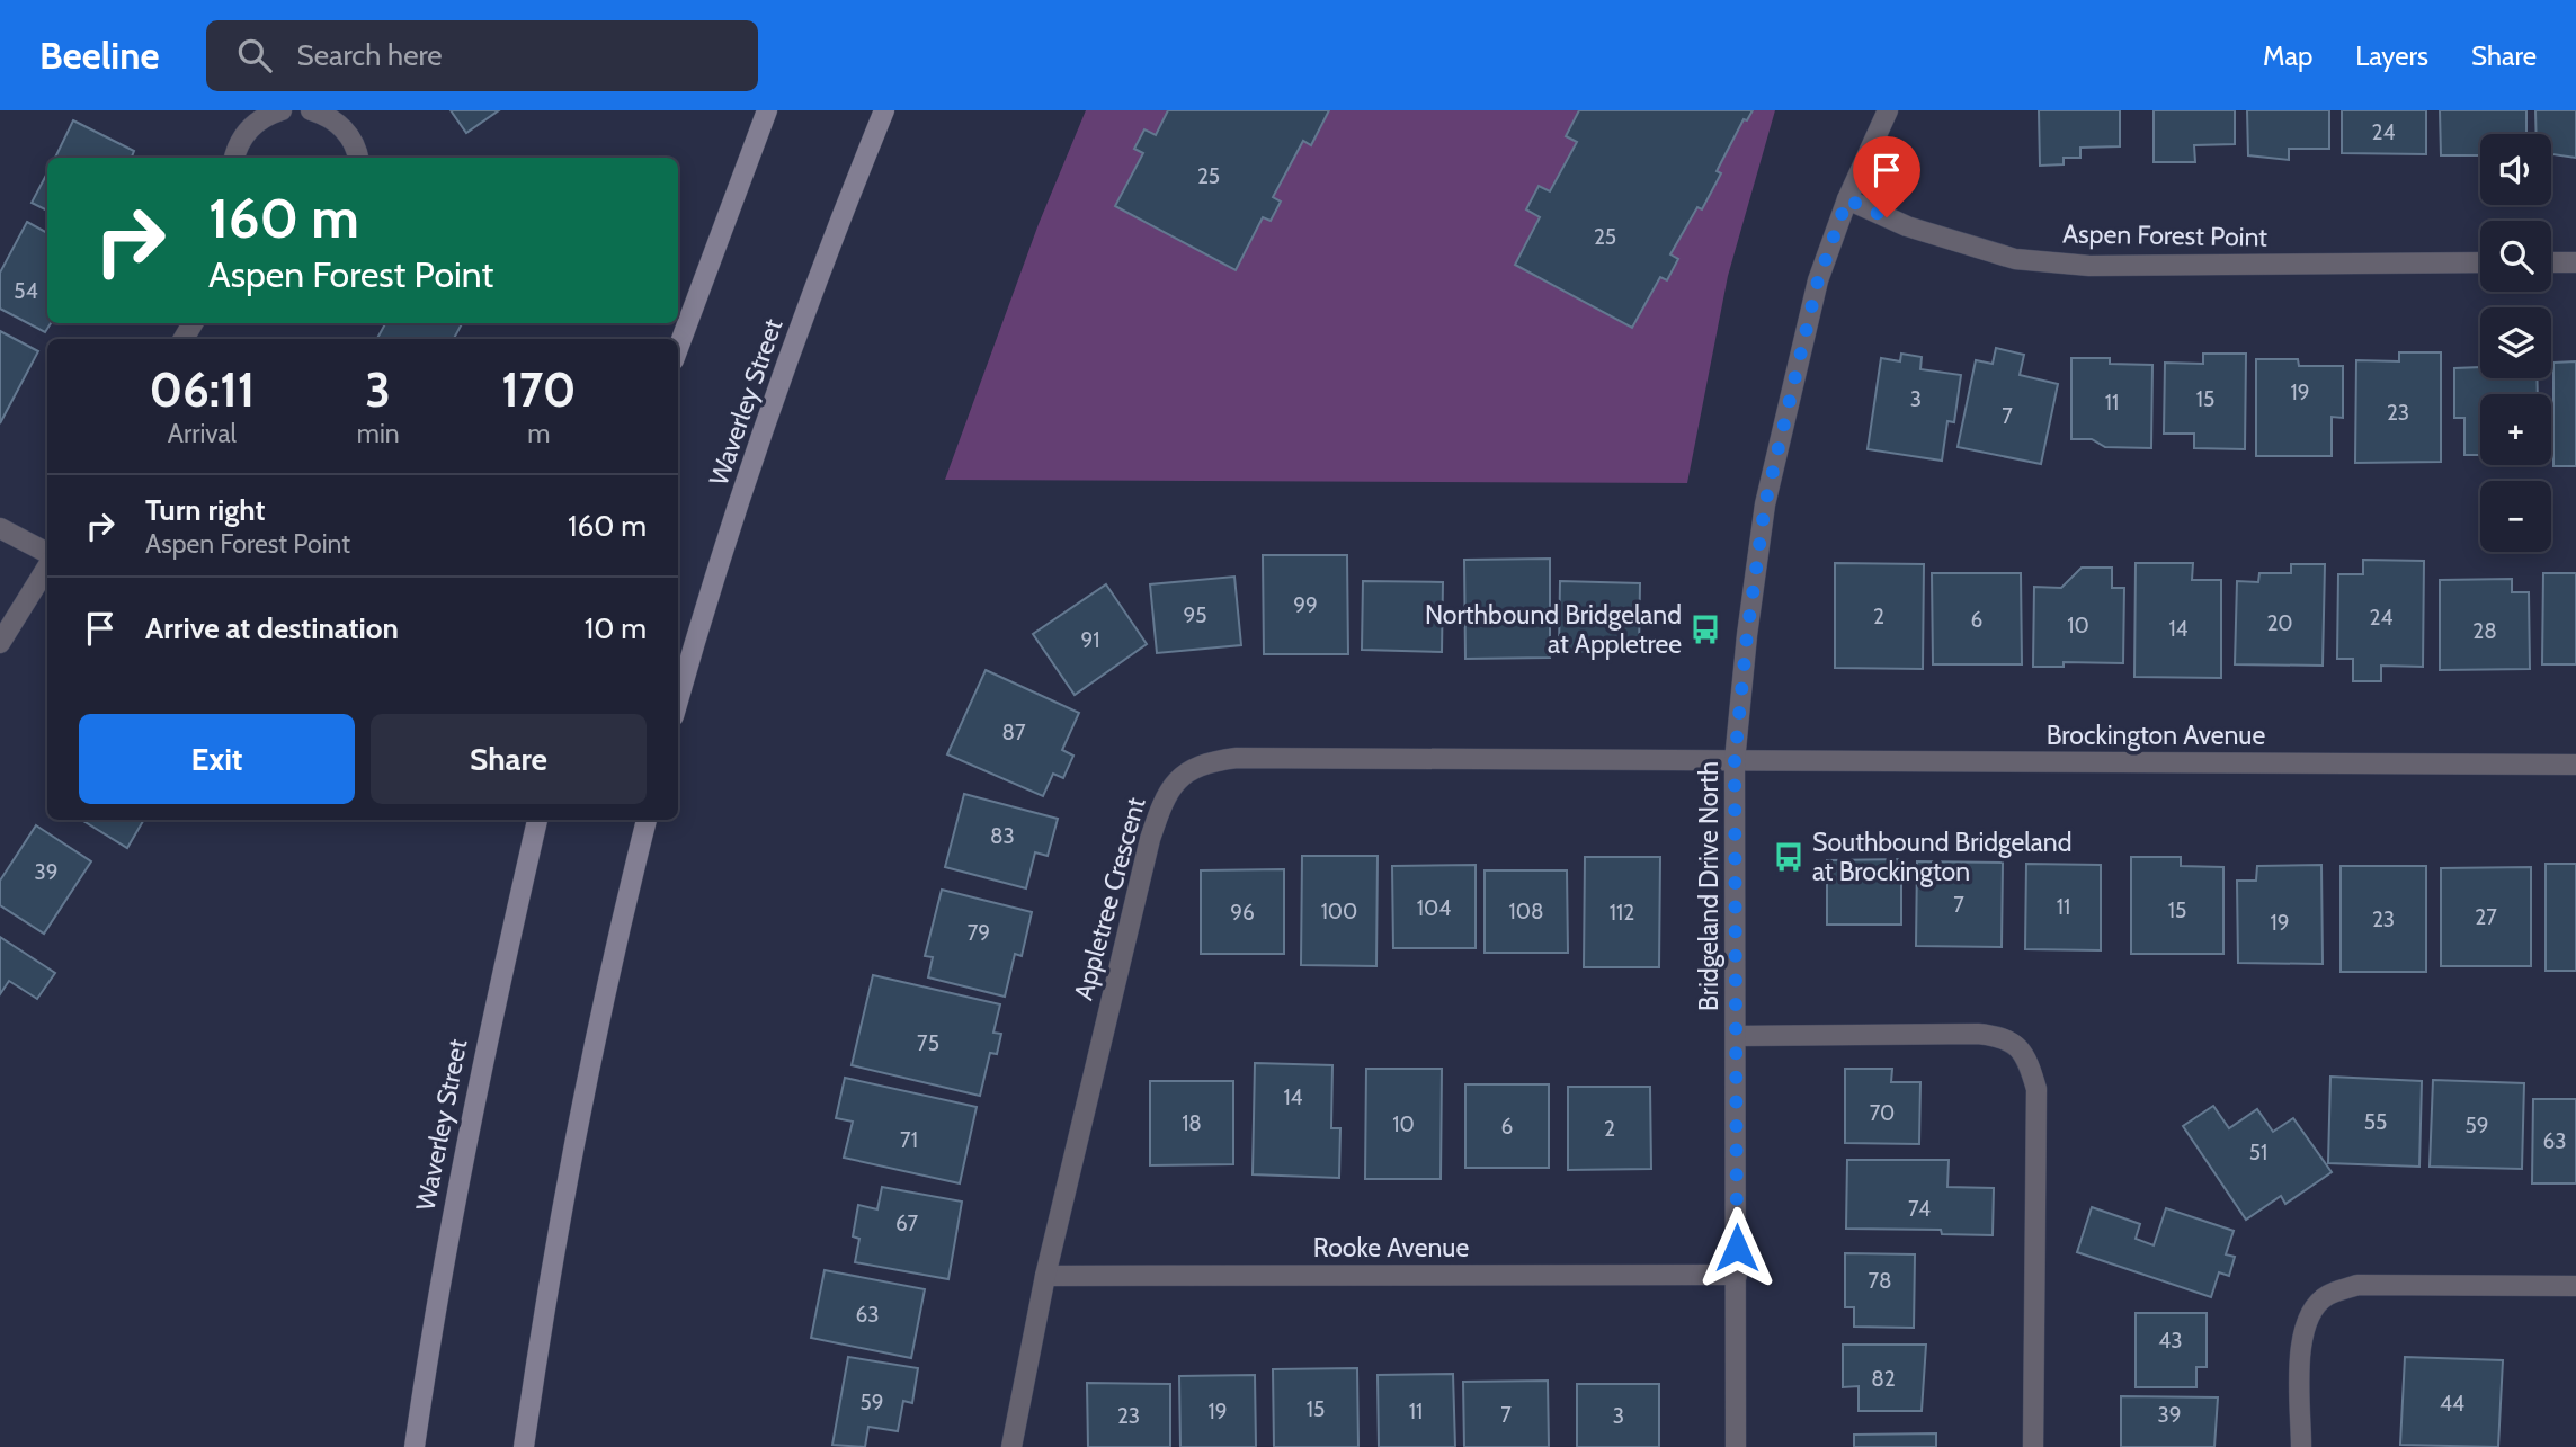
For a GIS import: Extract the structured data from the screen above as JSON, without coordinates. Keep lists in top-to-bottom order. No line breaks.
{"streets":{"main road":["Waverley Street"],"street":["Aspen Forest Point","Brockington Avenue","Bridgeland Drive North","Appletree Crescent","Rooke Avenue"]},"crossings":[["Aspen Forest Point","Bridgeland Drive North"],["Brockington Avenue","Bridgeland Drive North"],["Brockington Avenue","Appletree Crescent"],["Bridgeland Drive North","Appletree Crescent"],["Bridgeland Drive North","Rooke Avenue"],["Appletree Crescent","Rooke Avenue"]],"places":{"bus stop":["Northbound Bridgeland at Appletree","Southbound Bridgeland at Brockington"]},"house_numbers":["24","25","25","54","19","3","15","11","23","7","99","95","2","24","6","20","10","14","28","91","87","83","39","7","11","104","15","100","108","96","112","27","23","19","79","75","14","70","55","18","10","59","6","2","71","63","51","74","67","78","63","43","82","59","44","15","19","11","7","39","23","3"],"page":{"header":"Beeline","search":"Search here","nav":["Map","Layers","Share"],"map_buttons":["+","−"],"turn":["160 m","Aspen Forest Point"],"eta":["06:11","Arrival","3","min","170","m"],"list":[{"name":"Turn right","note":"Aspen Forest Point","value":"160 m"},{"name":"Arrive at destination","value":"10 m"}],"buttons":["Exit","Share"]}}
